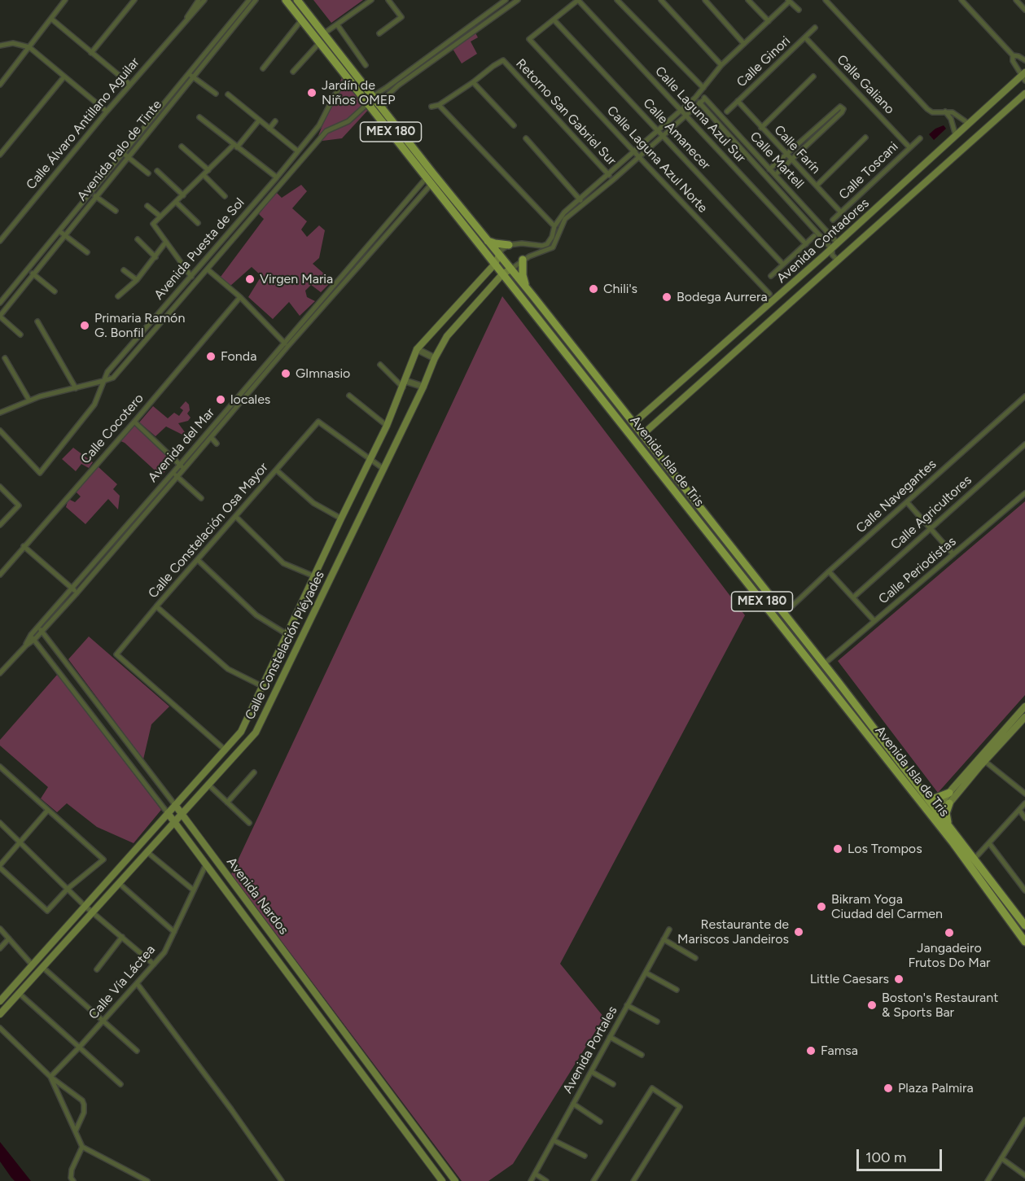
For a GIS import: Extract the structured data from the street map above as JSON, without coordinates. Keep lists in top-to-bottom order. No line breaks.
{"streets":{"main road":["MEX 180","Avenida Contadores","Avenida Isla de Tris","Calle Constelación Pléyades","Avenida Nardos"],"street":["Calle Ginori","Calle Galiano","Retorno San Gabriel Sur","Calle Laguna Azul Sur","Calle Álvaro Antillano Aguilar","Calle Amanecer","Calle Farín","Avenida Palo de Tinte","Calle Laguna Azul Norte","Calle Martell","Calle Toscani","Avenida Puesta de Sol","Calle Cocotero","Avenida del Mar","Calle Navegantes","Calle Agricultores","Calle Constelación Osa Mayor","Calle Periodistas","Calle Vía Láctea","Avenida Portales"]},"crossings":[["Calle Ginori","Calle Galiano"],["Calle Ginori","Calle Farín"],["Calle Galiano","Calle Toscani"],["Calle Amanecer","Calle Laguna Azul Norte"],["Calle Farín","Calle Toscani"],["Calle Martell","Avenida Contadores"],["Avenida Contadores","Avenida Isla de Tris"],["Avenida Puesta de Sol","Avenida Isla de Tris"],["Avenida del Mar","Avenida Isla de Tris"],["Avenida del Mar","Avenida Nardos"],["Avenida Isla de Tris","Calle Navegantes"],["Avenida Isla de Tris","Calle Periodistas"],["Avenida Isla de Tris","Calle Constelación Pléyades"],["Calle Constelación Osa Mayor","Calle Constelación Pléyades"],["Calle Constelación Pléyades","Avenida Nardos"],["Avenida Nardos","Calle Vía Láctea"]],"places":["Jardín de Niños OMEP","Virgen Maria","Chili's","Bodega Aurrera","Primaria Ramón G. Bonfil","Fonda","GImnasio","locales","Los Trompos","Bikram Yoga Ciudad del Carmen","Restaurante de Mariscos Jandeiros","Jangadeiro Frutos Do Mar","Little Caesars","Boston's Restaurant & Sports Bar","Famsa","Plaza Palmira"],"scale_bar":"100 m"}
